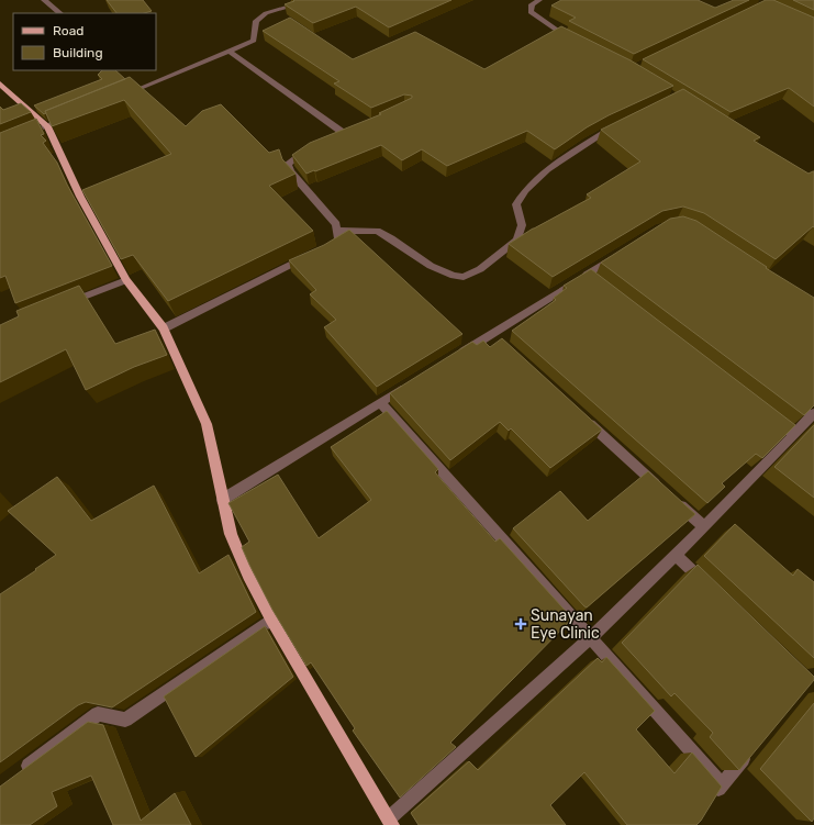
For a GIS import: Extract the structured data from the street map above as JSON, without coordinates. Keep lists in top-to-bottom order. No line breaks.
{"places":{"health":["Sunayan Eye Clinic"]},"legend":["Road","Building"]}
